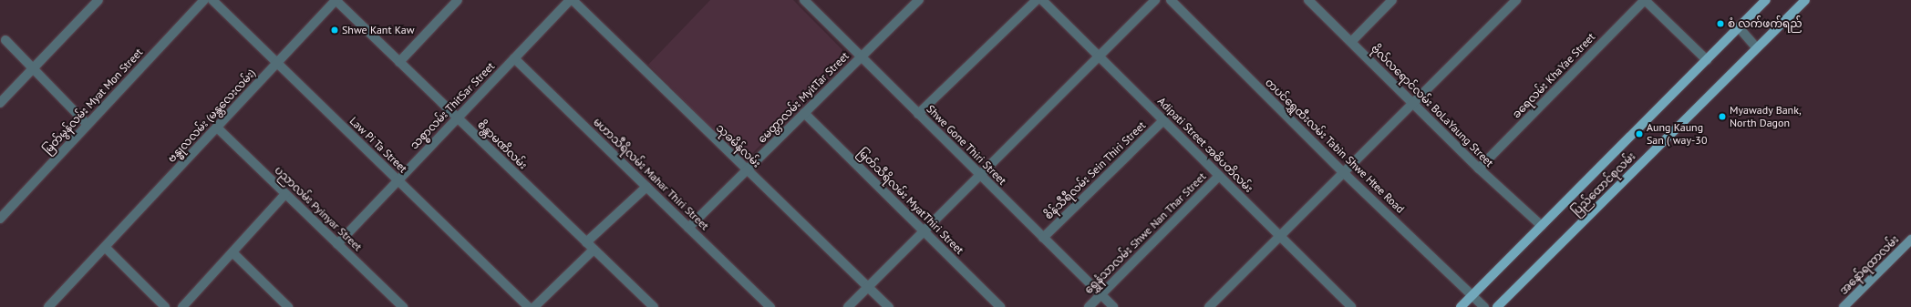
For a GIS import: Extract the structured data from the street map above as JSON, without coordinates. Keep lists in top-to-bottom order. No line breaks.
{"streets":{"main road":["ပြည်ထောင်စုလမ်း","အနော်ရထာလမ်း"],"street":["ခရေလမ်း KhaYae Street","မေတ္တာလမ်း MyitTar Street","မြတ်မွန်လမ်း Myat Mon Street","သစ္စာလမ်း ThitSar Street","ဗိုလ်လရောင်လမ်း BoLaYaung Street","ဗန္ဓုလလမ်း (မန္တလေးလမ်း)","Law Pi Ta Street","စိန္တာမဏိလမ်း","Shwe Gone Thiri Street","Adipati Street အဓိပတိလမ်း","သုခမိန်လမ်း","တပင်ရွှေထီးလမ်း Tabin Shwe Htee Road","စိန်သီရီလမ်း Sein Thiri Street","မဟာသီရိလမ်း Mahar Thiri Street","မြတ်သီရိလမ်း MyatThiri Street","ပညာလမ်း Pyinyar Street","ရွှေနံသာလမ်း Shwe Nan Thar Street"]},"crossings":[["ခရေလမ်း KhaYae Street","ဗိုလ်လရောင်လမ်း BoLaYaung Street"],["မေတ္တာလမ်း MyitTar Street","Shwe Gone Thiri Street"],["မေတ္တာလမ်း MyitTar Street","သုခမိန်လမ်း"],["မေတ္တာလမ်း MyitTar Street","မဟာသီရိလမ်း Mahar Thiri Street"],["မေတ္တာလမ်း MyitTar Street","မြတ်သီရိလမ်း MyatThiri Street"],["သစ္စာလမ်း ThitSar Street","Law Pi Ta Street"],["သစ္စာလမ်း ThitSar Street","စိန္တာမဏိလမ်း"],["သစ္စာလမ်း ThitSar Street","မဟာသီရိလမ်း Mahar Thiri Street"],["သစ္စာလမ်း ThitSar Street","ပညာလမ်း Pyinyar Street"],["ဗိုလ်လရောင်လမ်း BoLaYaung Street","ပြည်ထောင်စုလမ်း"],["ဗန္ဓုလလမ်း (မန္တလေးလမ်း)","Law Pi Ta Street"],["ဗန္ဓုလလမ်း (မန္တလေးလမ်း)","စိန္တာမဏိလမ်း"],["ဗန္ဓုလလမ်း (မန္တလေးလမ်း)","ပညာလမ်း Pyinyar Street"],["Shwe Gone Thiri Street","စိန်သီရီလမ်း Sein Thiri Street"],["Shwe Gone Thiri Street","ရွှေနံသာလမ်း Shwe Nan Thar Street"],["Adipati Street အဓိပတိလမ်း","စိန်သီရီလမ်း Sein Thiri Street"],["Adipati Street အဓိပတိလမ်း","ရွှေနံသာလမ်း Shwe Nan Thar Street"],["တပင်ရွှေထီးလမ်း Tabin Shwe Htee Road","ပြည်ထောင်စုလမ်း"]],"places":["စံ လက်ဖက်ရည်","Shwe Kant Kaw","Myawady Bank, North Dagon","Aung Kaung San ( way-30"]}
